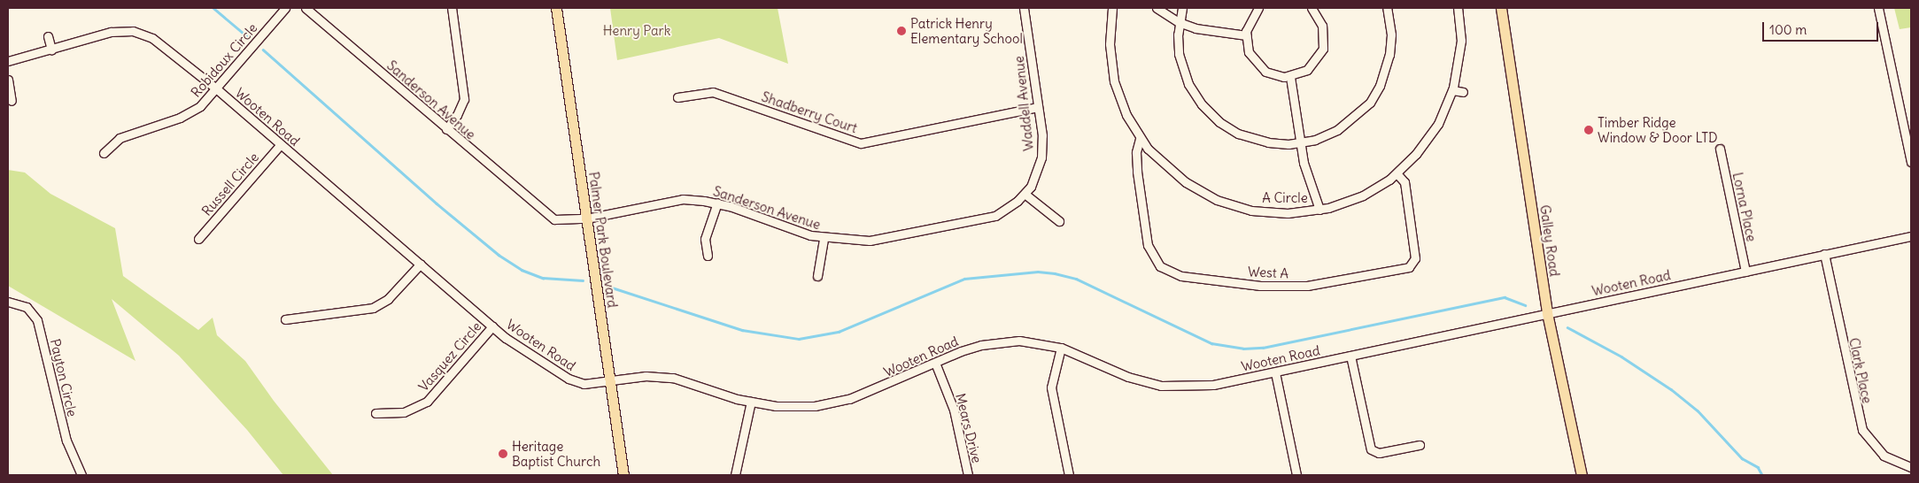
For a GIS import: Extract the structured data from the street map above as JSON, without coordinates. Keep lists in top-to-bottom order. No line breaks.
{"streets":{"main road":["Palmer Park Boulevard","Galley Road"],"street":["Robidoux Circle","Sanderson Avenue","Waddell Avenue","Shadberry Court","Wooten Road","Russell Circle","A Circle","Lorna Place","West A","Vasquez Circle","Clark Place","Payton Circle","Mears Drive"]},"crossings":[["Robidoux Circle","Wooten Road"],["Sanderson Avenue","Waddell Avenue"],["Sanderson Avenue","Palmer Park Boulevard"],["Waddell Avenue","Shadberry Court"],["Wooten Road","Russell Circle"],["Wooten Road","Lorna Place"],["Wooten Road","Palmer Park Boulevard"],["Wooten Road","Galley Road"],["Wooten Road","Vasquez Circle"],["Wooten Road","Clark Place"],["Wooten Road","Mears Drive"],["A Circle","West A"]],"parks":["Henry Park"],"places":["Patrick Henry Elementary School","Timber Ridge Window & Door LTD","Heritage Baptist Church"],"scale_bar":"100 m"}
